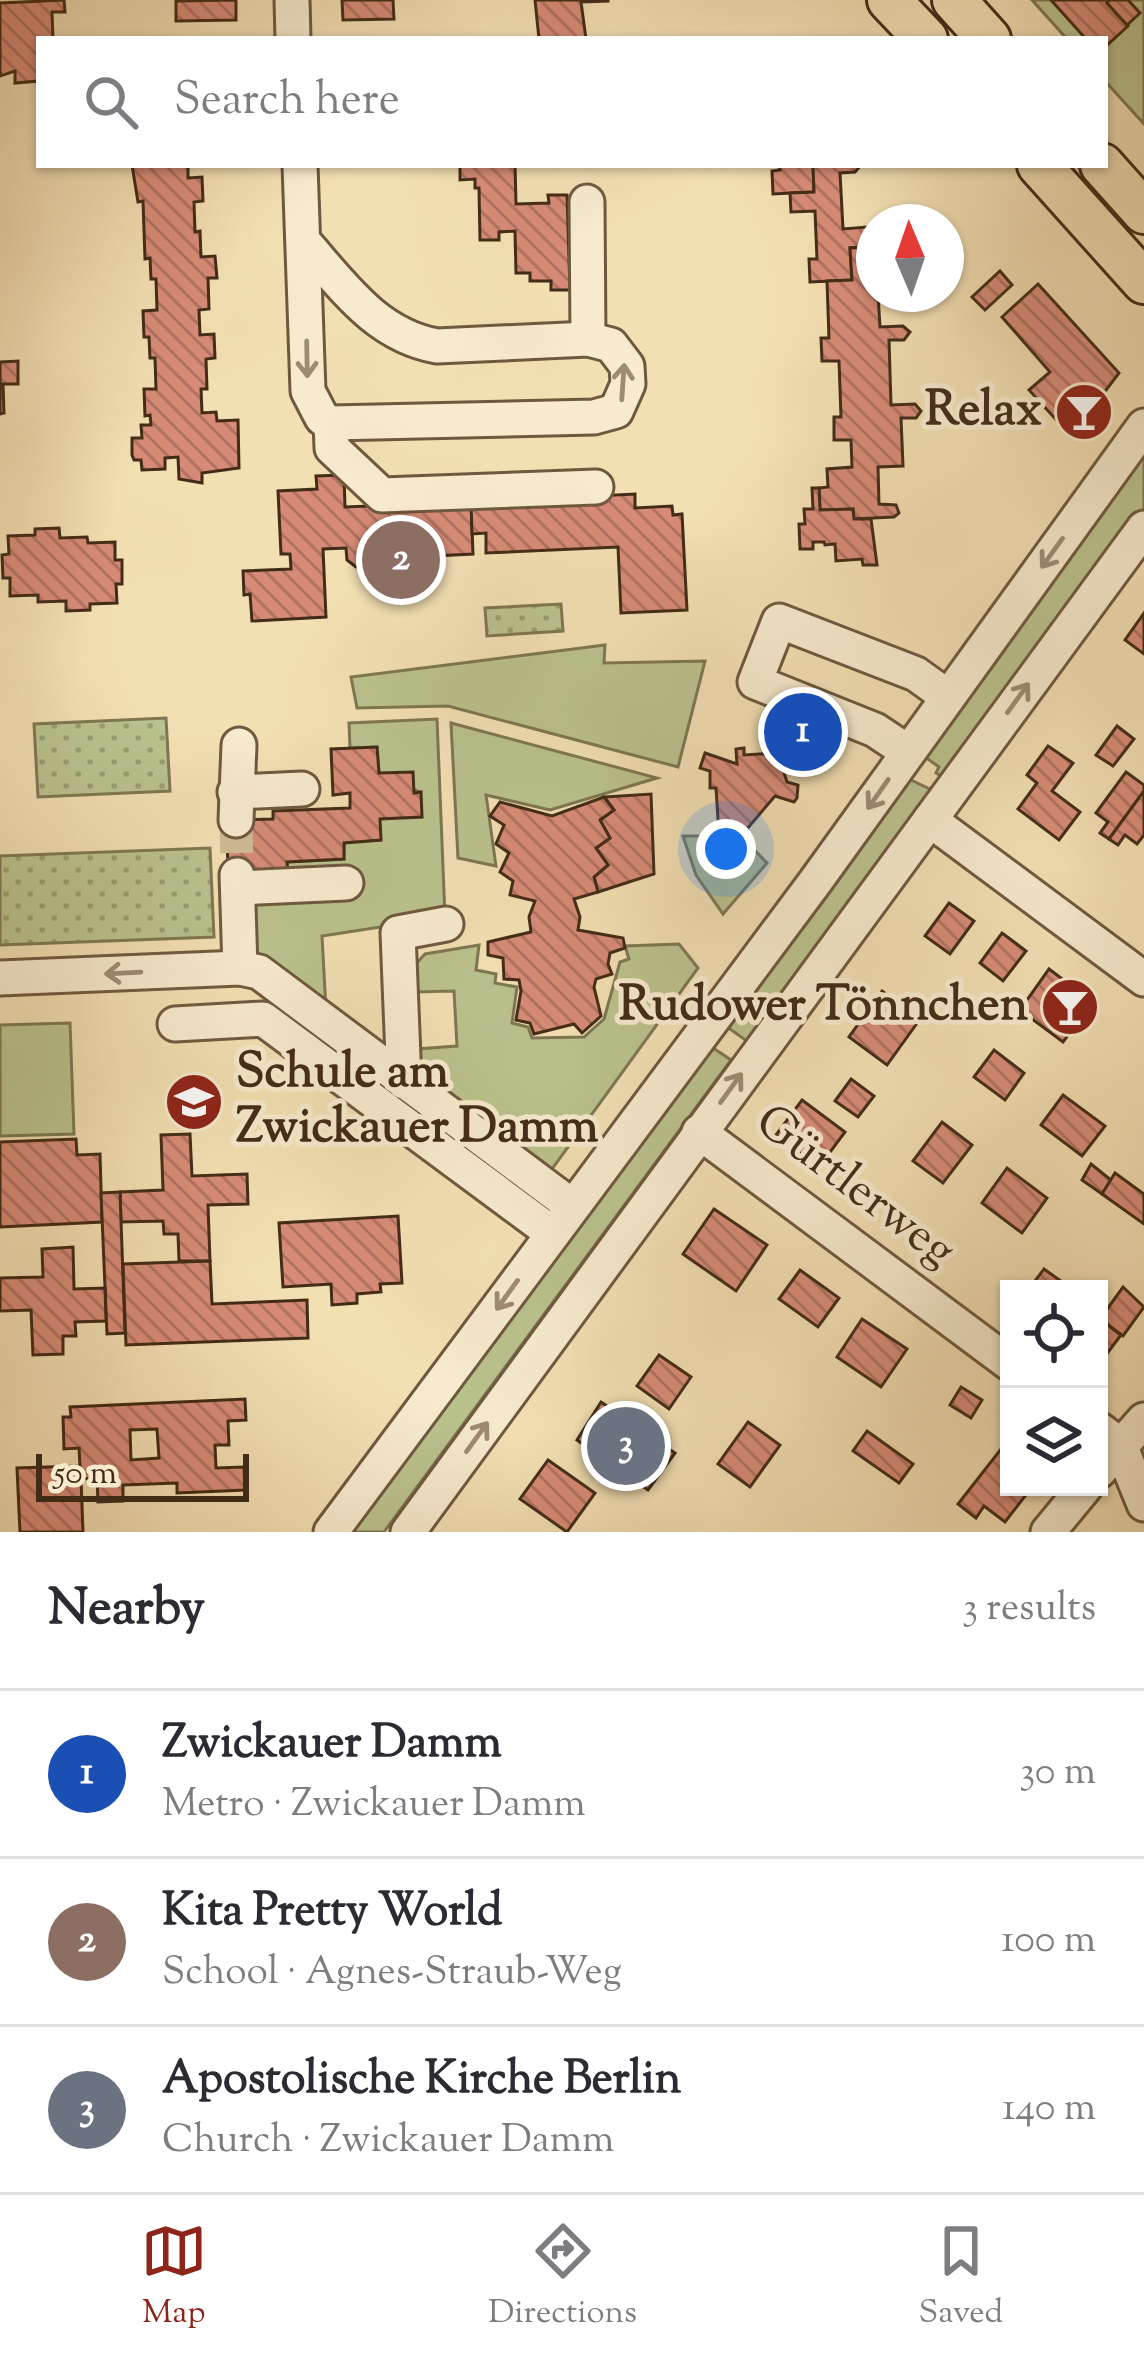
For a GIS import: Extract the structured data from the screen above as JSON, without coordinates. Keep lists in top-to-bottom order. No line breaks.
{"streets":{"street":["Gürtlerweg"]},"places":{"bar":["Relax","Rudower Tönnchen"],"school or university":["Schule am Zwickauer Damm"]},"scale_bar":"50 m","north":"top","page":{"search":"Search here","pins":["2","1","3"],"scale":"50 m","heading":["Nearby","3 results"],"list":[{"mark":"1","name":"Zwickauer Damm","note":"Metro · Zwickauer Damm","value":"30 m"},{"mark":"2","name":"Kita Pretty World","note":"School · Agnes-Straub-Weg","value":"100 m"},{"mark":"3","name":"Apostolische Kirche Berlin","note":"Church · Zwickauer Damm","value":"140 m"}],"nav":["Map","Directions","Saved"]}}
